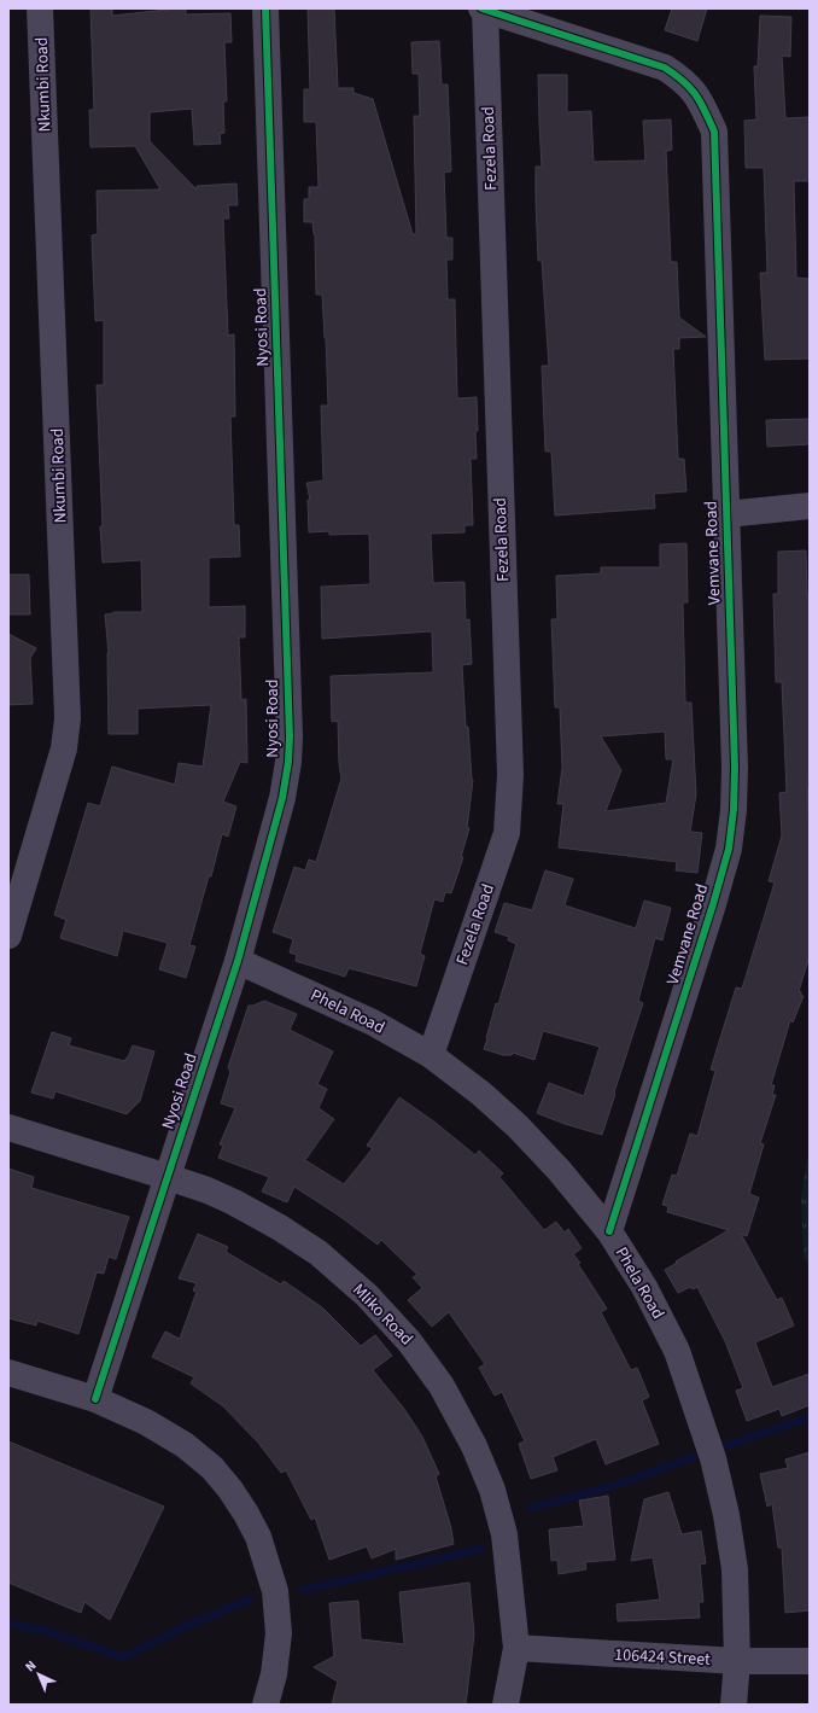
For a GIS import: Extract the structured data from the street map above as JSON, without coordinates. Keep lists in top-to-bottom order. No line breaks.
{"streets":{"street":["Nkumbi Road","Fezela Road","Nyosi Road","Vemvane Road","Phela Road","Mliko Road","106424 Street"]},"crossings":[["Fezela Road","Vemvane Road"],["Fezela Road","Phela Road"],["Nyosi Road","Phela Road"],["Nyosi Road","Mliko Road"],["Vemvane Road","Phela Road"],["Phela Road","106424 Street"],["Mliko Road","106424 Street"]],"north":"top left"}
